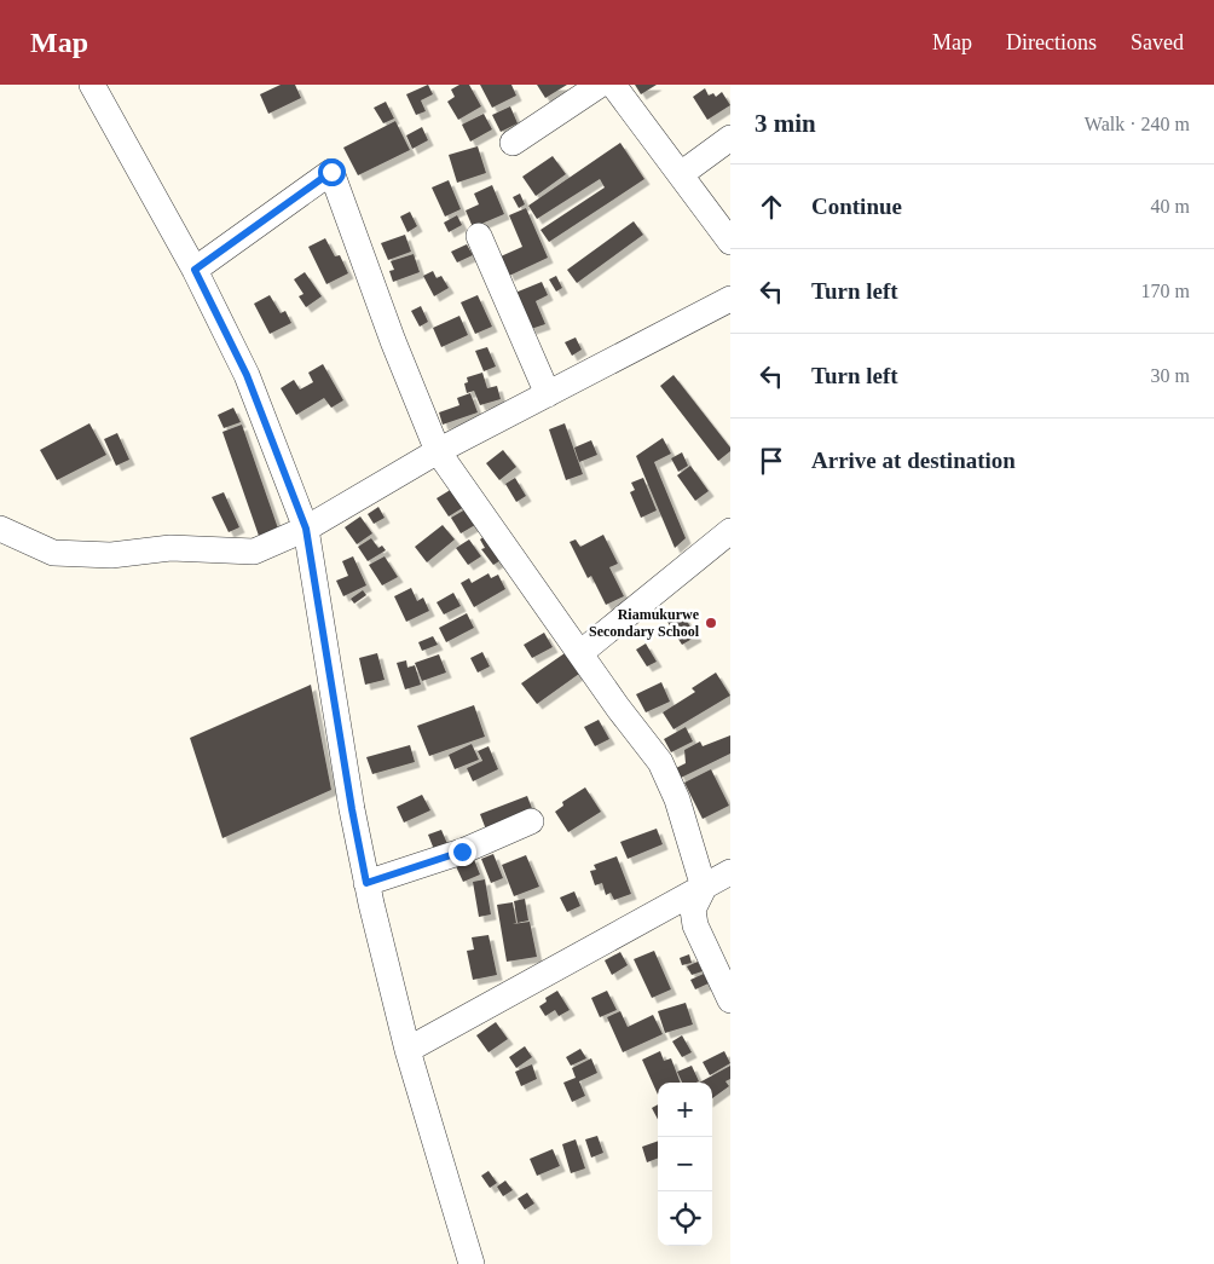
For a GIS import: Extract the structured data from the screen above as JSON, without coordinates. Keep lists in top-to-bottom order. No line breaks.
{"places":["Riamukurwe Secondary School"],"page":{"header":"Map","nav":["Map","Directions","Saved"],"heading":["3 min","Walk · 240 m"],"list":[["Continue","40 m"],["Turn left","170 m"],["Turn left","30 m"],"Arrive at destination"],"map_buttons":["+","−"]}}
